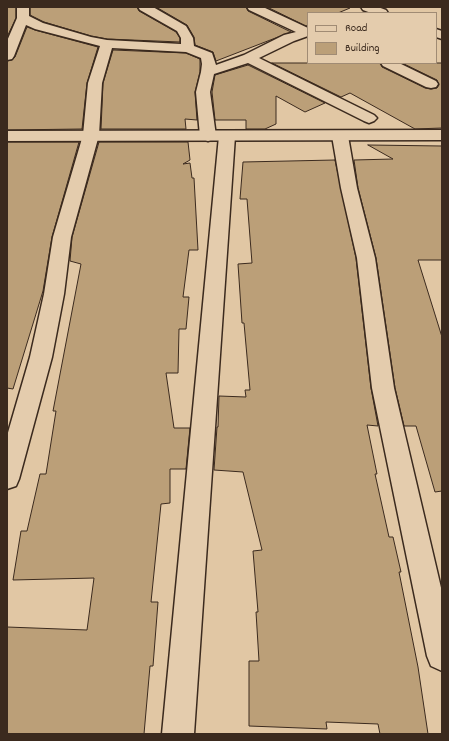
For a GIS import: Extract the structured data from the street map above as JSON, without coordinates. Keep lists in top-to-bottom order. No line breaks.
{"legend":["Road","Building"]}
